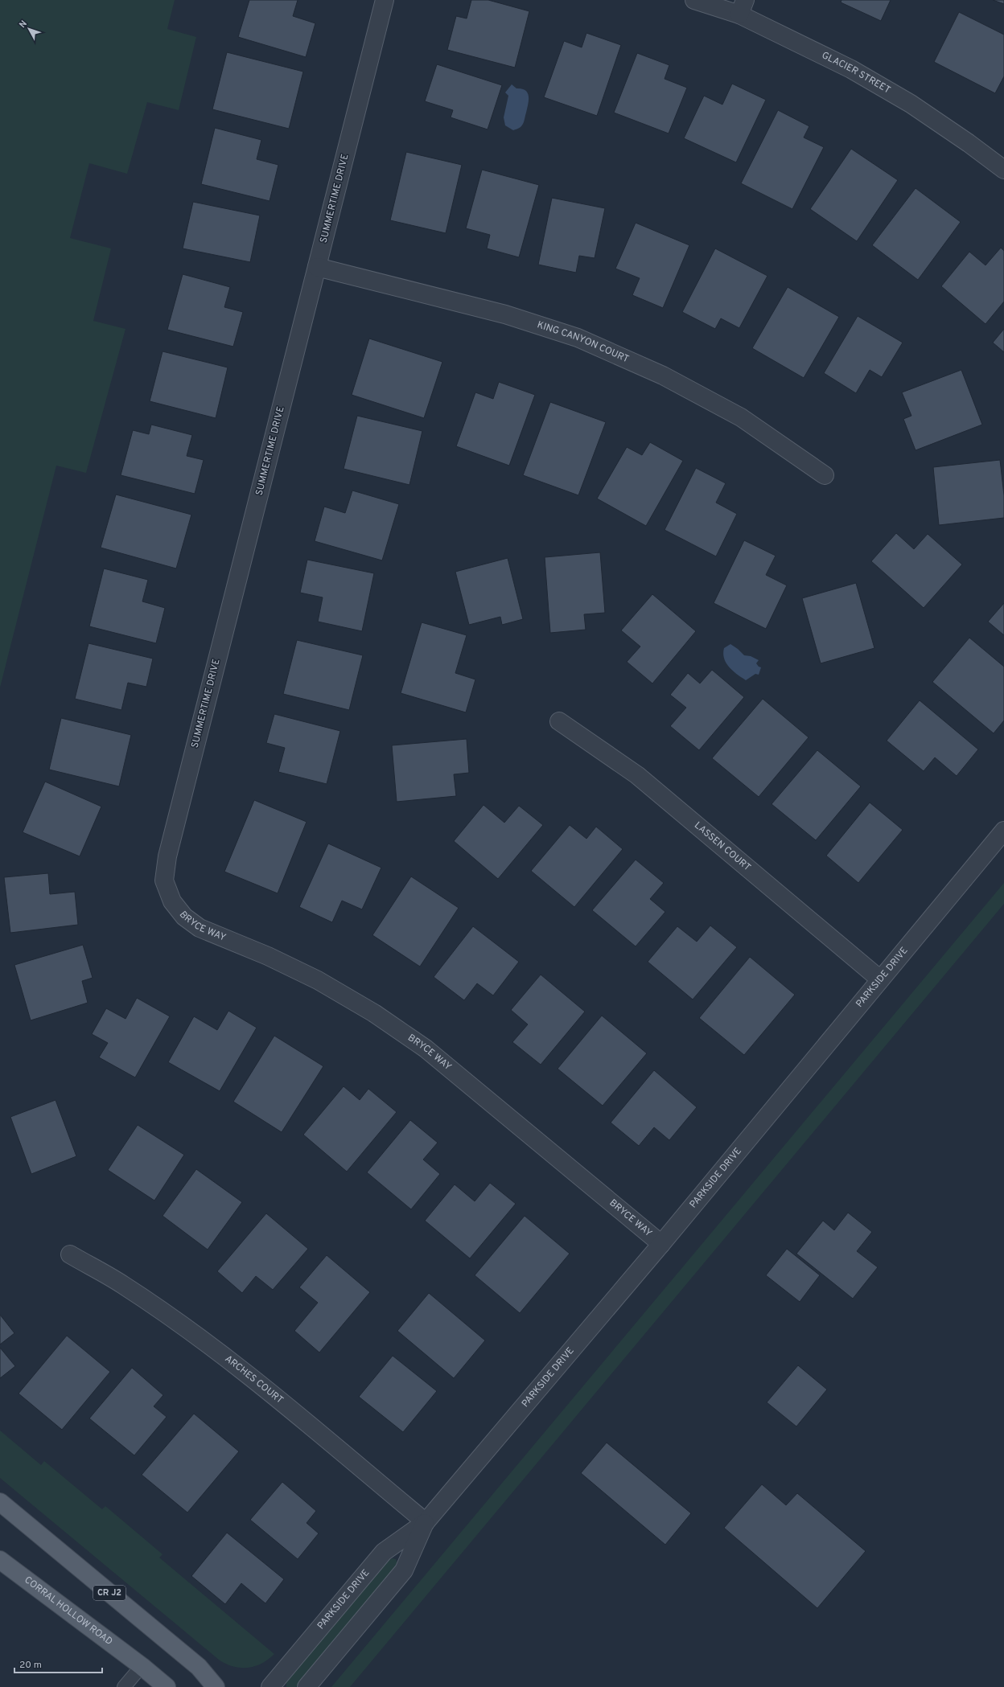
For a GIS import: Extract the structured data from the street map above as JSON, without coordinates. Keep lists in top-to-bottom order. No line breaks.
{"streets":{"main road":["CR J2","CORRAL HOLLOW ROAD"],"street":["GLACIER STREET","SUMMERTIME DRIVE","KING CANYON COURT","LASSEN COURT","BRYCE WAY","PARKSIDE DRIVE","ARCHES COURT"]},"crossings":[["SUMMERTIME DRIVE","KING CANYON COURT"],["SUMMERTIME DRIVE","BRYCE WAY"],["LASSEN COURT","PARKSIDE DRIVE"],["BRYCE WAY","PARKSIDE DRIVE"],["PARKSIDE DRIVE","ARCHES COURT"]],"scale_bar":"20 m","north":"top left"}
